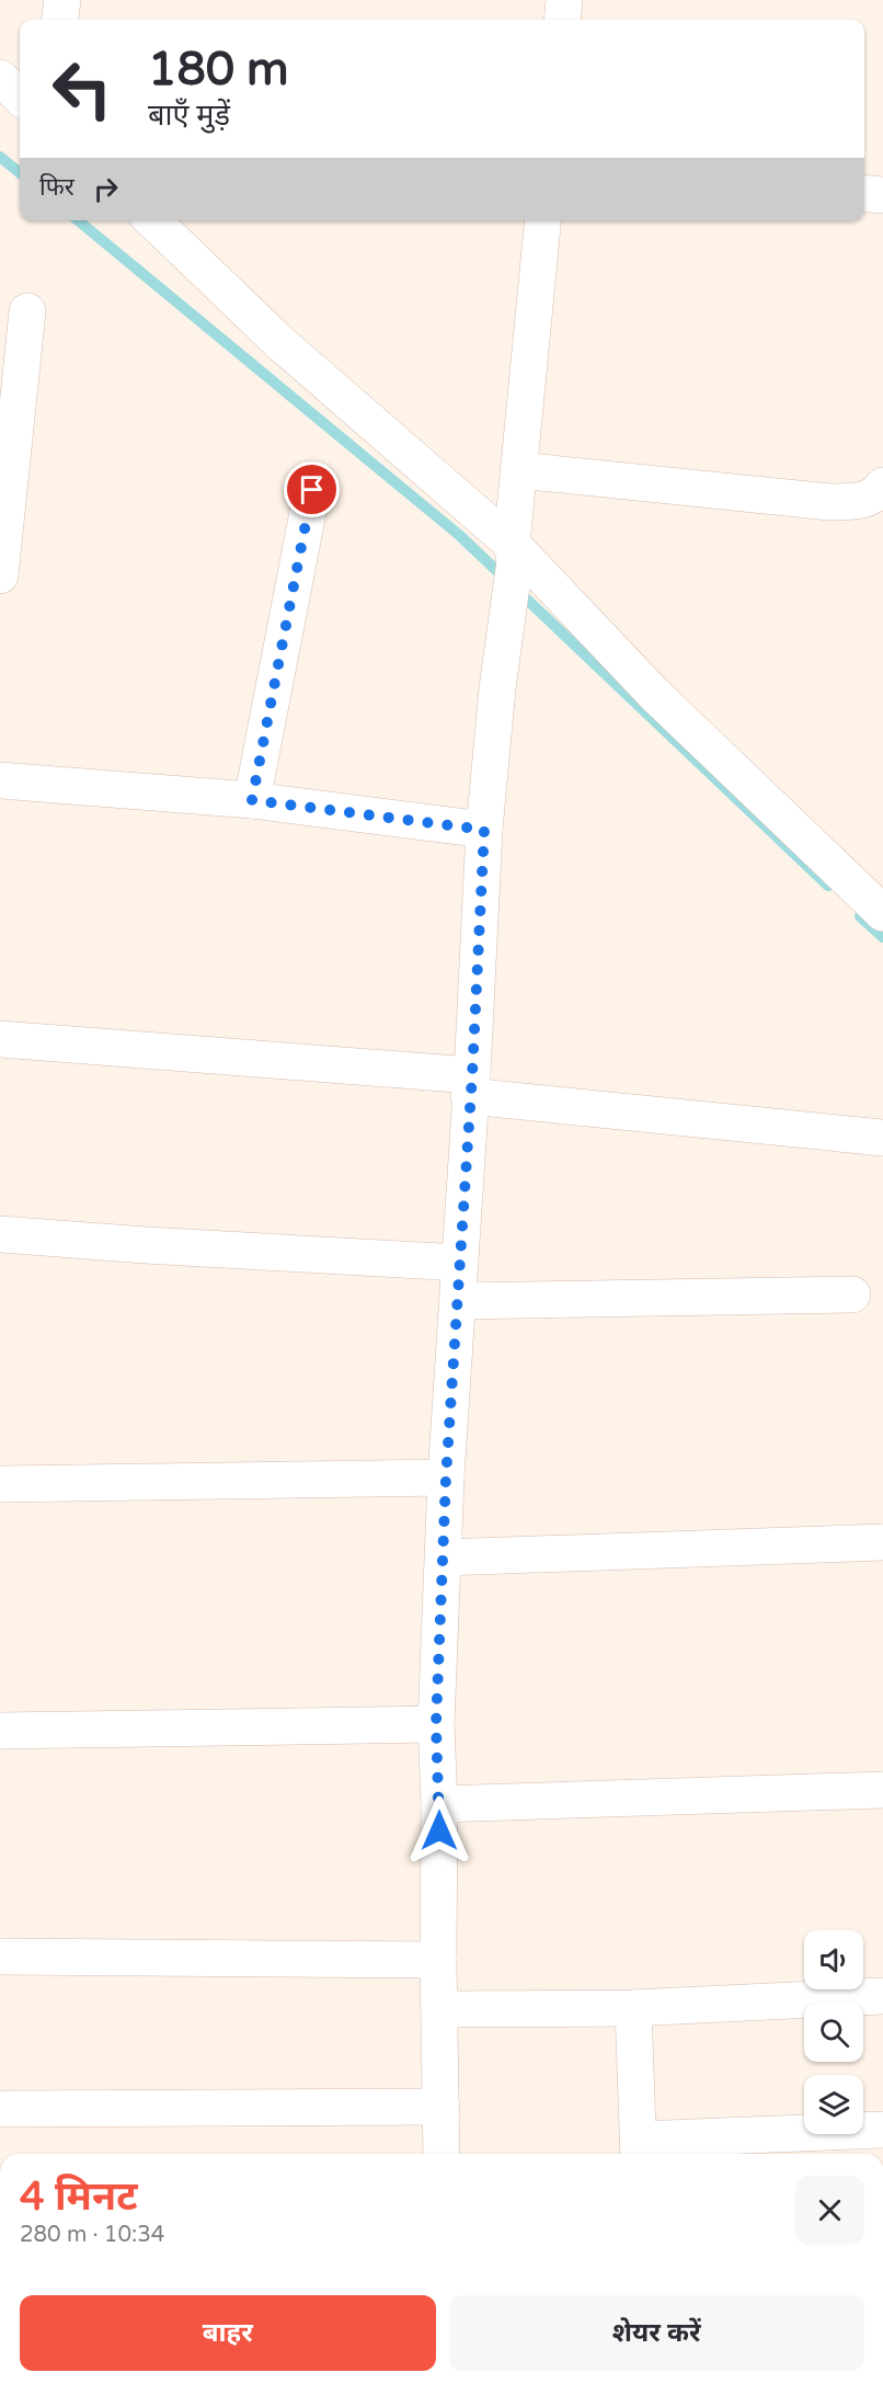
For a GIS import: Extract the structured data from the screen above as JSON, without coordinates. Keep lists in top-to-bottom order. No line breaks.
{"page":{"turn":["180 m","बाएँ मुड़ें"],"then":"फिर","heading":["4 मिनट","280 m · 10:34"],"buttons":["बाहर","शेयर करें"]}}
